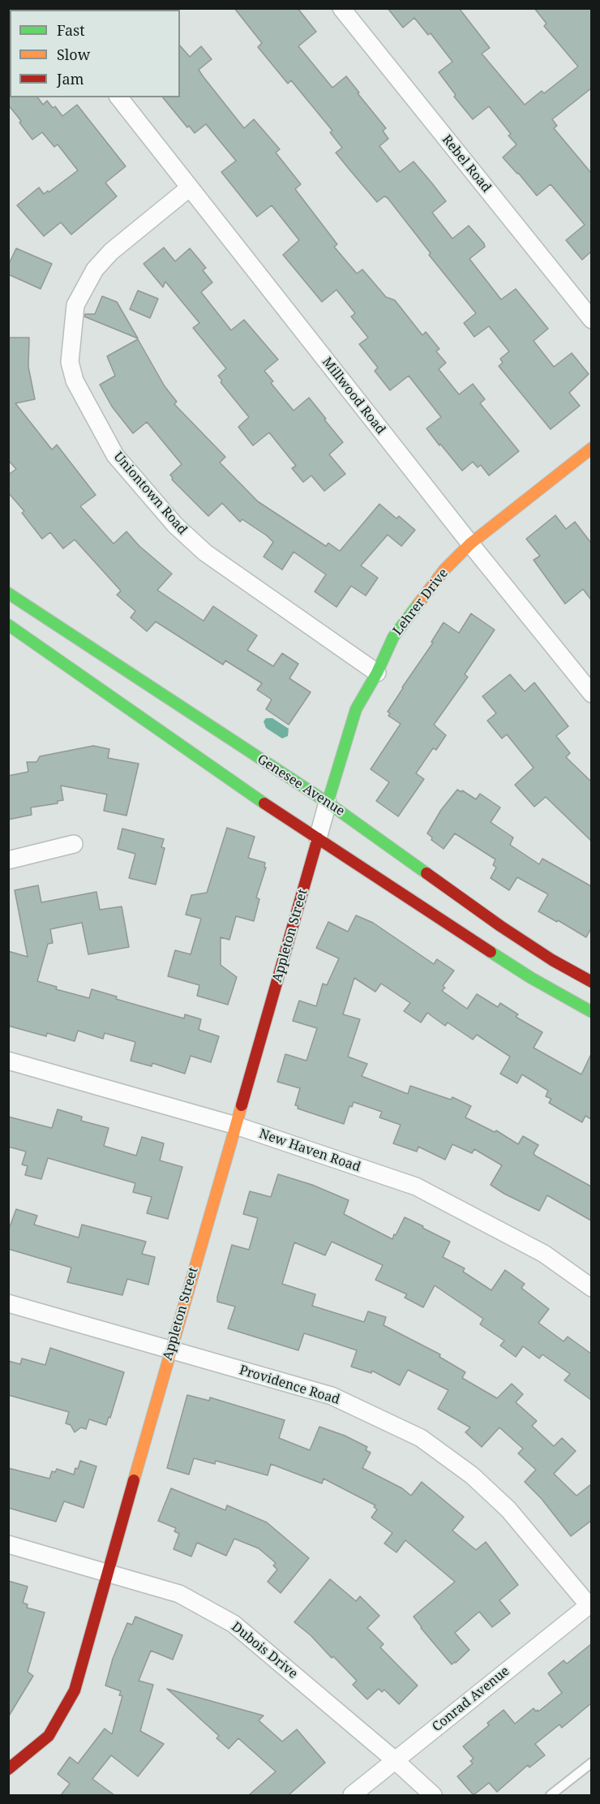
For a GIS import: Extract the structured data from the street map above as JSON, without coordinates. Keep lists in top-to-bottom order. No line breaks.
{"streets":{"street":["Rebel Road","Millwood Road","Uniontown Road","Lehrer Drive","Genesee Avenue","Appleton Street","New Haven Road","Providence Road","Dubois Drive","Conrad Avenue"]},"crossings":[["Millwood Road","Uniontown Road"],["Millwood Road","Lehrer Drive"],["Uniontown Road","Lehrer Drive"],["Lehrer Drive","Genesee Avenue"],["Lehrer Drive","Appleton Street"],["Appleton Street","New Haven Road"],["Appleton Street","Providence Road"],["Appleton Street","Dubois Drive"],["Providence Road","Conrad Avenue"],["Dubois Drive","Conrad Avenue"]],"legend":["Fast","Slow","Jam"]}
